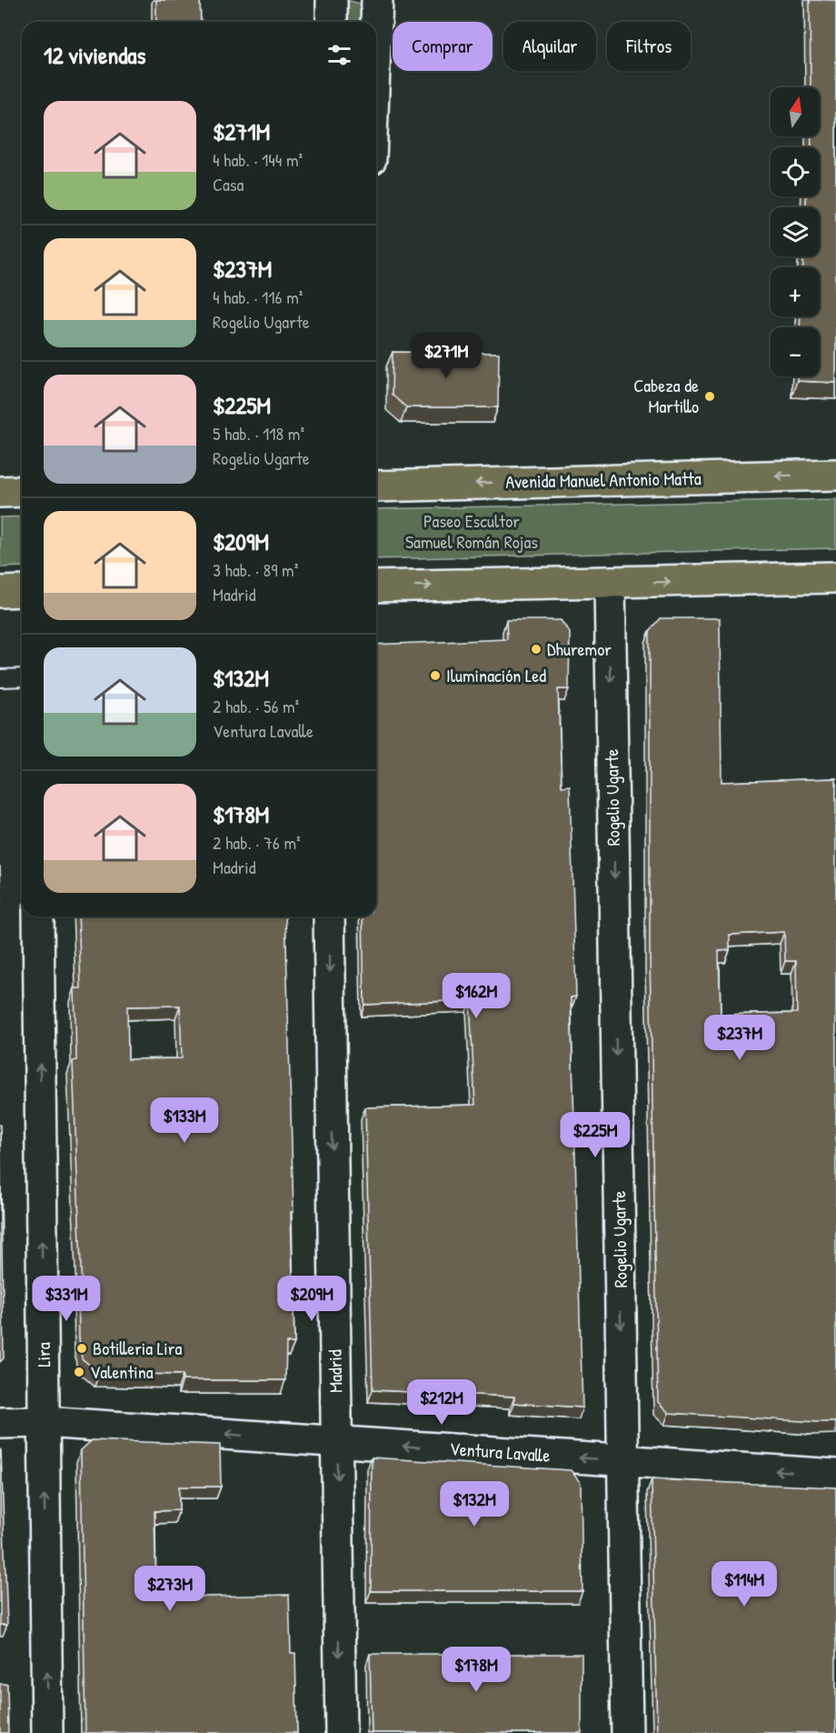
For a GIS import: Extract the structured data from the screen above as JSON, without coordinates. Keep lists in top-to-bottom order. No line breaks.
{"streets":{"main road":["Avenida Manuel Antonio Matta"],"street":["Rogelio Ugarte","Lira","Madrid","Ventura Lavalle"]},"crossings":[["Rogelio Ugarte","Ventura Lavalle"],["Lira","Ventura Lavalle"],["Madrid","Ventura Lavalle"]],"one_way":["Rogelio Ugarte","Lira","Madrid","Ventura Lavalle"],"parks":["Paseo Escultor Samuel Román Rojas"],"places":["Cabeza de Martillo","Dhuremor","Iluminación Led","Botilleria Lira","Valentina"],"north":"top","page":{"chip":["Comprar","Alquilar","Filtros"],"heading":"12 viviendas","map_buttons":["+","−"],"list":[{"name":"$271M","note":"4 hab. · 144 m² · Casa"},{"name":"$237M","note":"4 hab. · 116 m² · Rogelio Ugarte"},{"name":"$225M","note":"5 hab. · 118 m² · Rogelio Ugarte"},{"name":"$209M","note":"3 hab. · 89 m² · Madrid"},{"name":"$132M","note":"2 hab. · 56 m² · Ventura Lavalle"},{"name":"$178M","note":"2 hab. · 76 m² · Madrid"}],"price":["$271M","$162M","$237M","$133M","$225M","$331M","$209M","$212M","$132M","$114M","$273M","$178M"]}}
